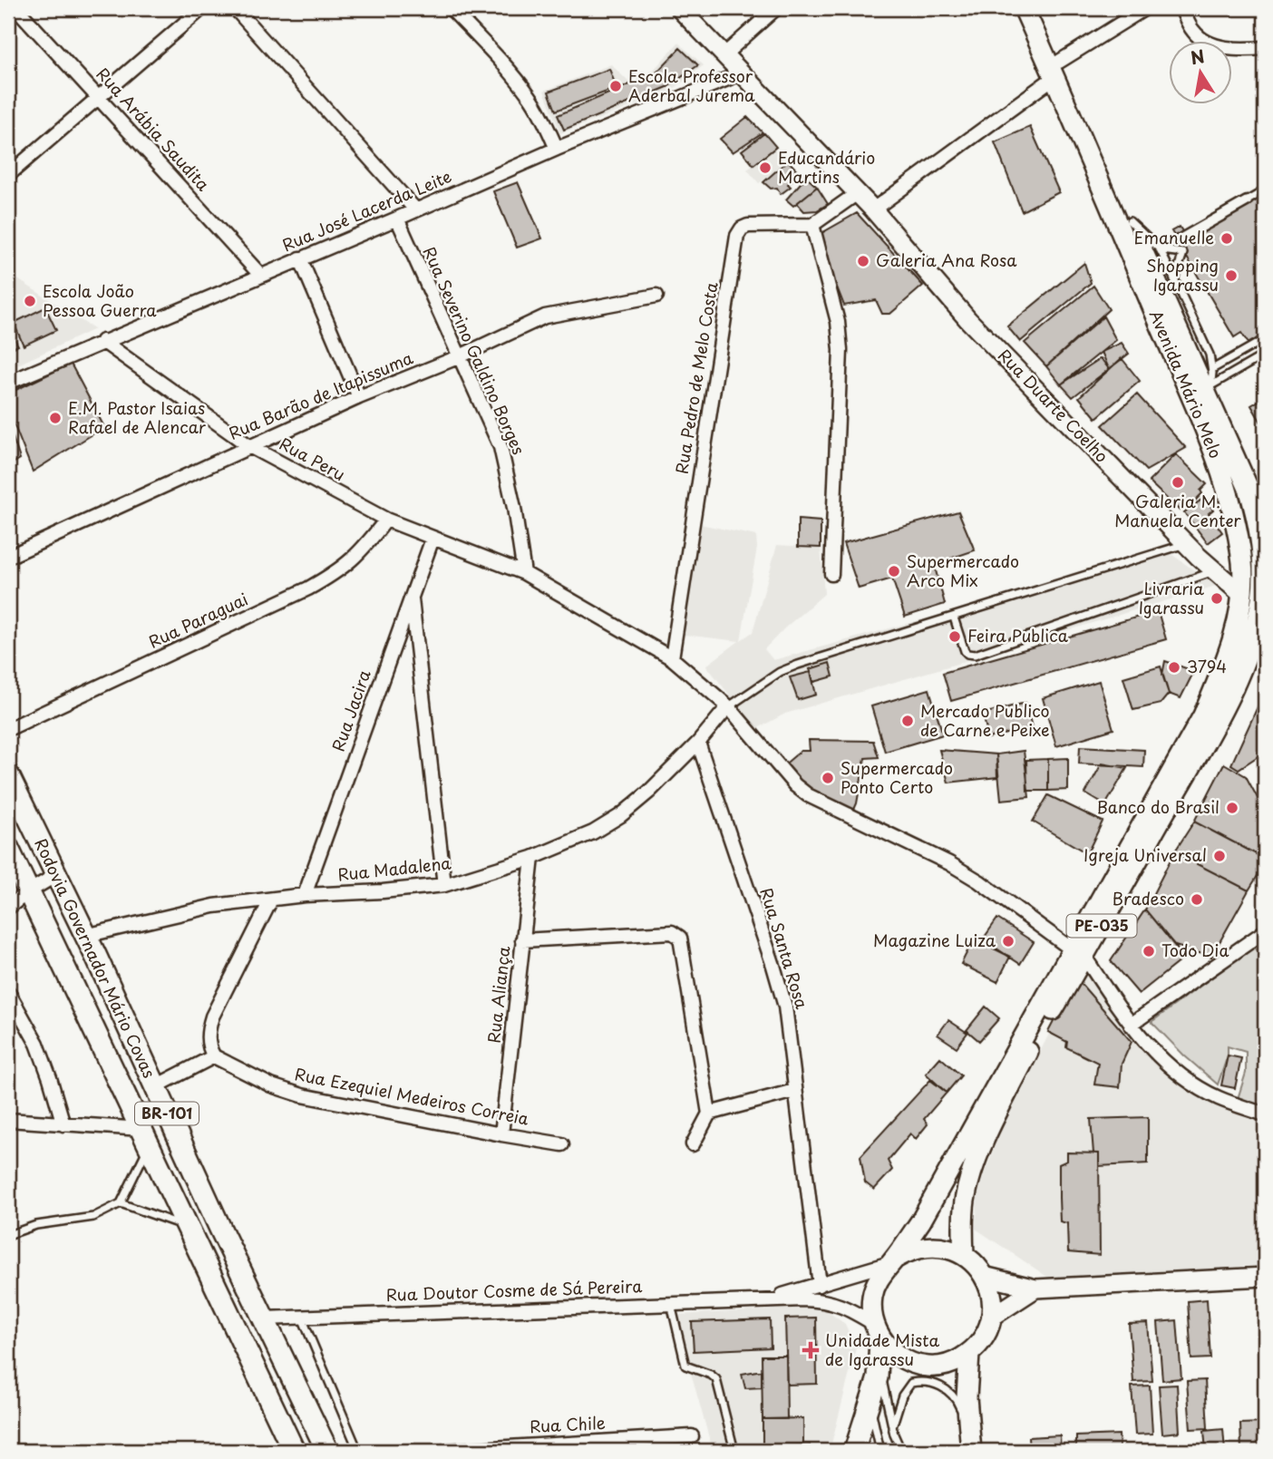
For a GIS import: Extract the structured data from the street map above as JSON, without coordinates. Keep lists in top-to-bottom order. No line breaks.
{"streets":{"highway":["Rodovia Governador Mário Covas","BR-101"],"main road":["Avenida Mário Melo","Rua Duarte Coelho","PE-035"],"street":["Rua Arábia Saudita","Rua José Lacerda Leite","Rua Severino Galdino Borges","Rua Pedro de Melo Costa","Rua Barão de Itapissuma","Rua Peru","Rua Paraguai","Rua Jacira","Rua Madalena","Rua Santa Rosa","Rua Aliança","Rua Ezequiel Medeiros Correia","Rua Doutor Cosme de Sá Pereira","Rua Chile"]},"crossings":[["Rua Arábia Saudita","Rua José Lacerda Leite"],["Rua José Lacerda Leite","Rua Severino Galdino Borges"],["Rua José Lacerda Leite","Rua Duarte Coelho"],["Rua José Lacerda Leite","Rua Peru"],["Rua Severino Galdino Borges","Rua Barão de Itapissuma"],["Rua Severino Galdino Borges","Rua Peru"],["Rua Pedro de Melo Costa","Rua Peru"],["Avenida Mário Melo","Rua Duarte Coelho"],["Avenida Mário Melo","PE-035"],["Rua Barão de Itapissuma","Rua Peru"],["Rua Duarte Coelho","PE-035"],["Rua Peru","Rua Paraguai"],["Rua Peru","Rua Jacira"],["Rua Peru","Rua Madalena"],["Rua Peru","PE-035"],["Rua Jacira","Rua Madalena"],["Rua Madalena","Rua Santa Rosa"],["Rua Madalena","Rodovia Governador Mário Covas"],["Rua Madalena","Rua Aliança"],["Rodovia Governador Mário Covas","Rua Doutor Cosme de Sá Pereira"],["Rua Aliança","Rua Ezequiel Medeiros Correia"]],"places":{"other":["Escola Professor Aderbal Jurema","Educandário Martins","Emanuelle","Galeria Ana Rosa","Shopping Igarassu","Escola João Pessoa Guerra","E.M. Pastor Isaias Rafael de Alencar","Galeria M. Manuela Center","Supermercado Arco Mix","Livraria Igarassu","Feira Publica","3794","Mercado Publico de Carne e Peixe","Supermercado Ponto Certo","Banco do Brasil","Igreja Universal","Bradesco","Magazine Luiza","Todo Dia"],"health":["Unidade Mista de Igarassu"]},"north":"top"}
